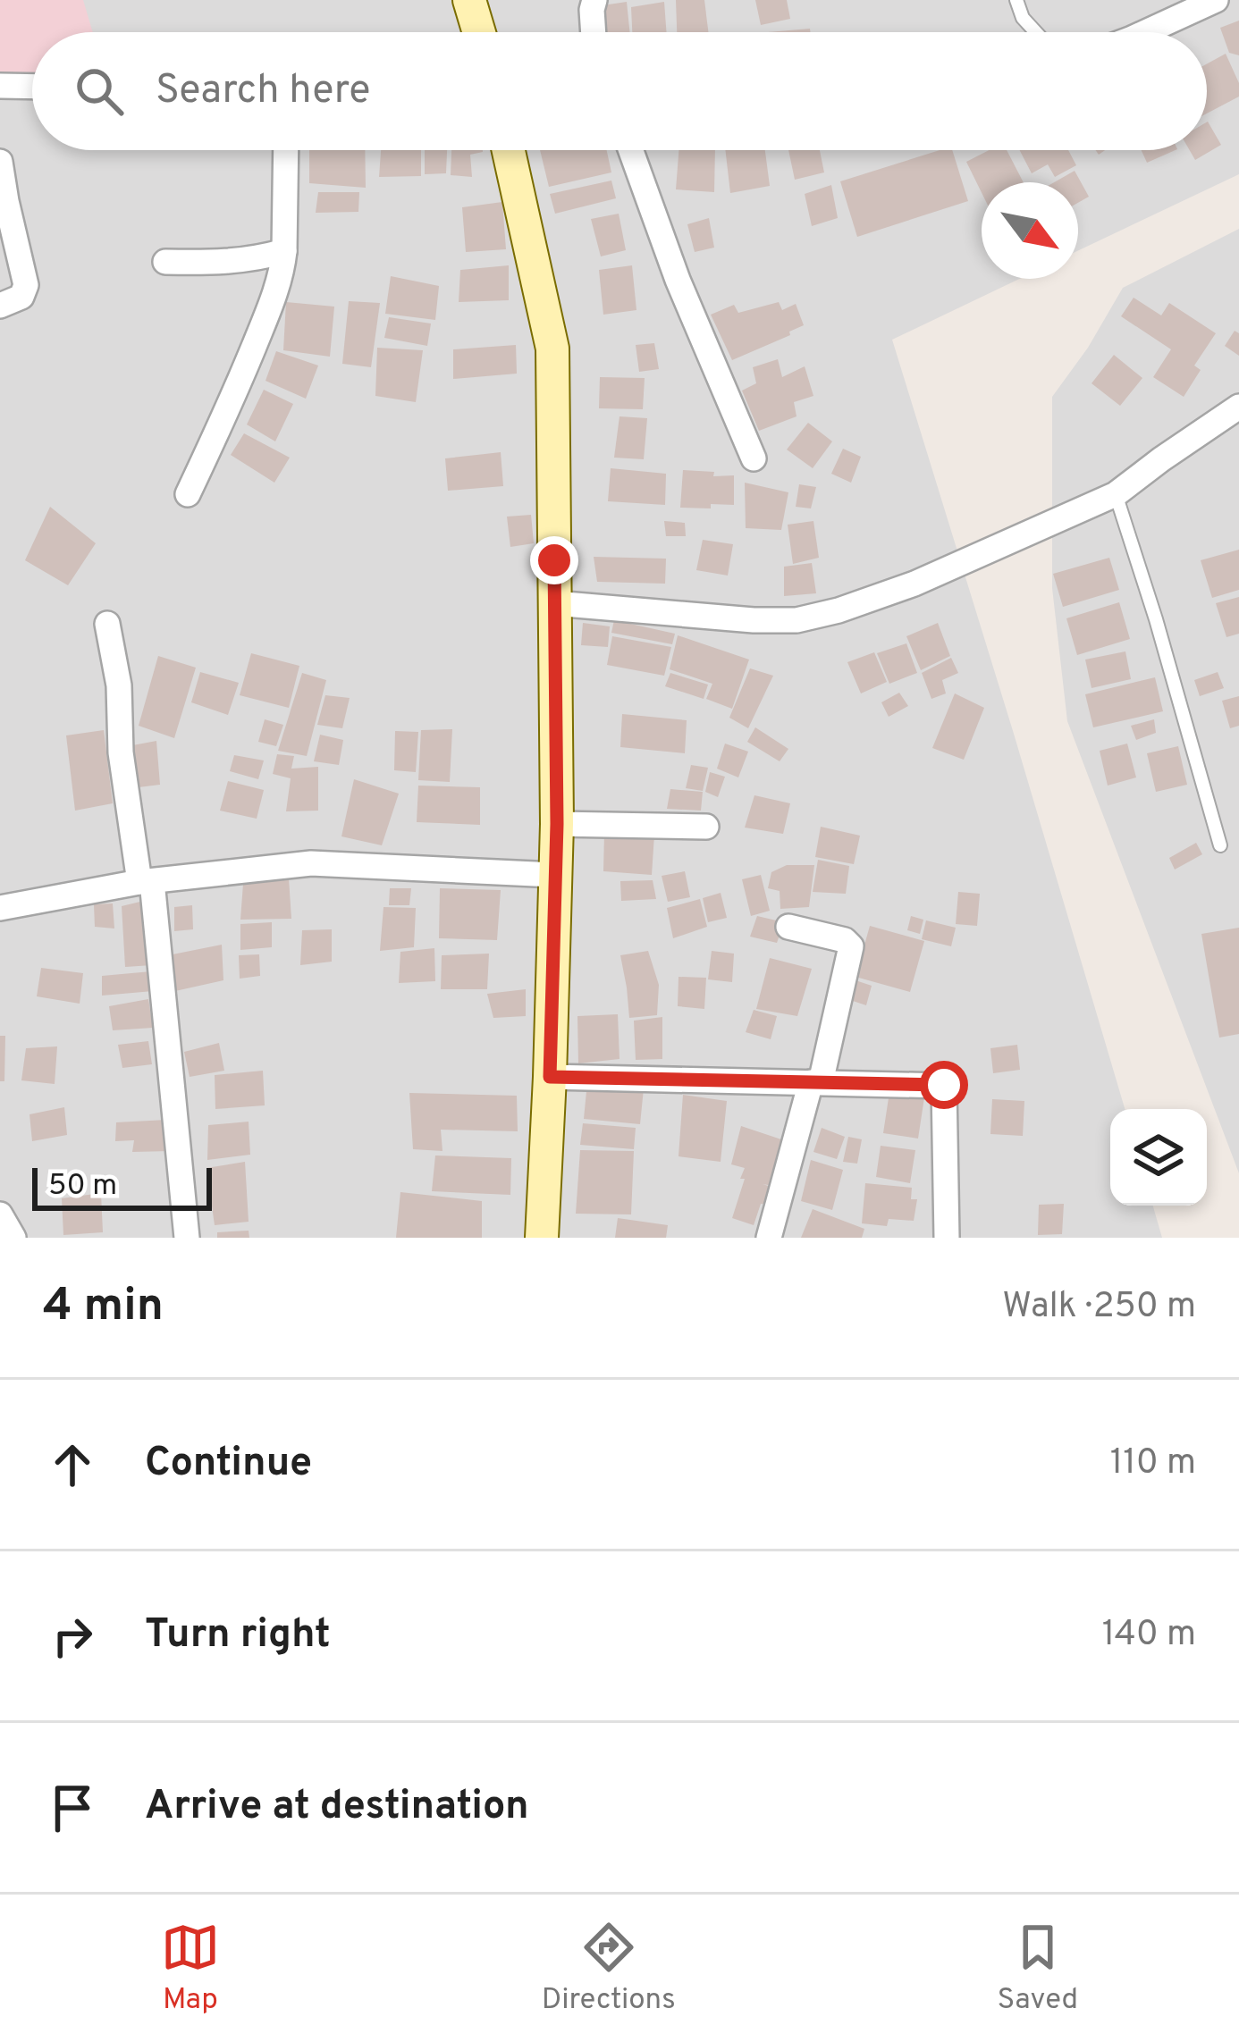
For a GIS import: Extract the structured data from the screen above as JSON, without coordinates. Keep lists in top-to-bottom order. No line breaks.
{"scale_bar":"50 m","north":"bottom right","page":{"search":"Search here","scale":"50 m","heading":["4 min","Walk · 250 m"],"list":[["Continue","110 m"],["Turn right","140 m"],"Arrive at destination"],"nav":["Map","Directions","Saved"]}}
